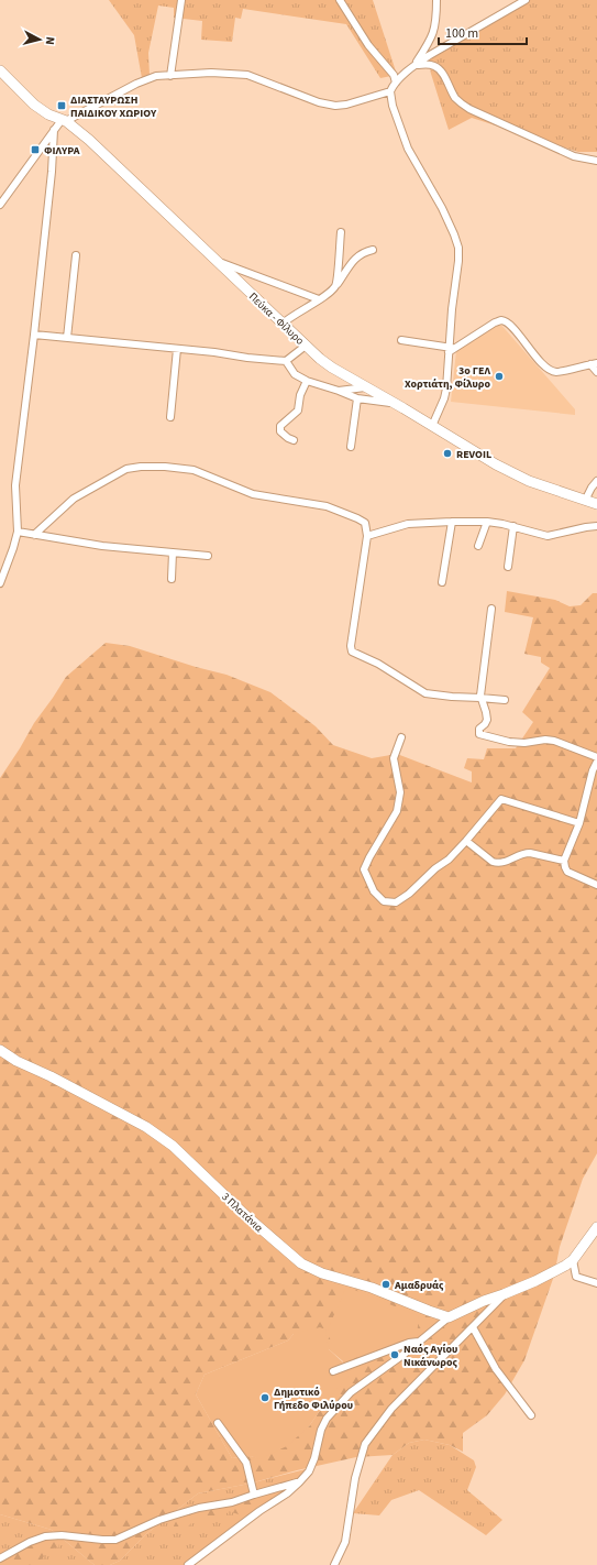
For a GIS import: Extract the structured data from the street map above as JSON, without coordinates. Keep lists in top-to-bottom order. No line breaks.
{"streets":{"main road":["Πεύκα - Φίλυρο","3 Πλατάνια"]},"places":{"transit":["ΔΙΑΣΤΑΥΡΩΣΗ ΠΑΙΔΙΚΟΥ ΧΩΡΙΟΥ","ΦΙΛΥΡΑ"],"other":["3ο ΓΕΛ Χορτιάτη, Φίλυρο","REVOIL","Αμαδρυάς","Ναός Αγίου Νικάνωρος","Δημοτικό Γήπεδο Φιλύρου"]},"scale_bar":"100 m","north":"right"}
